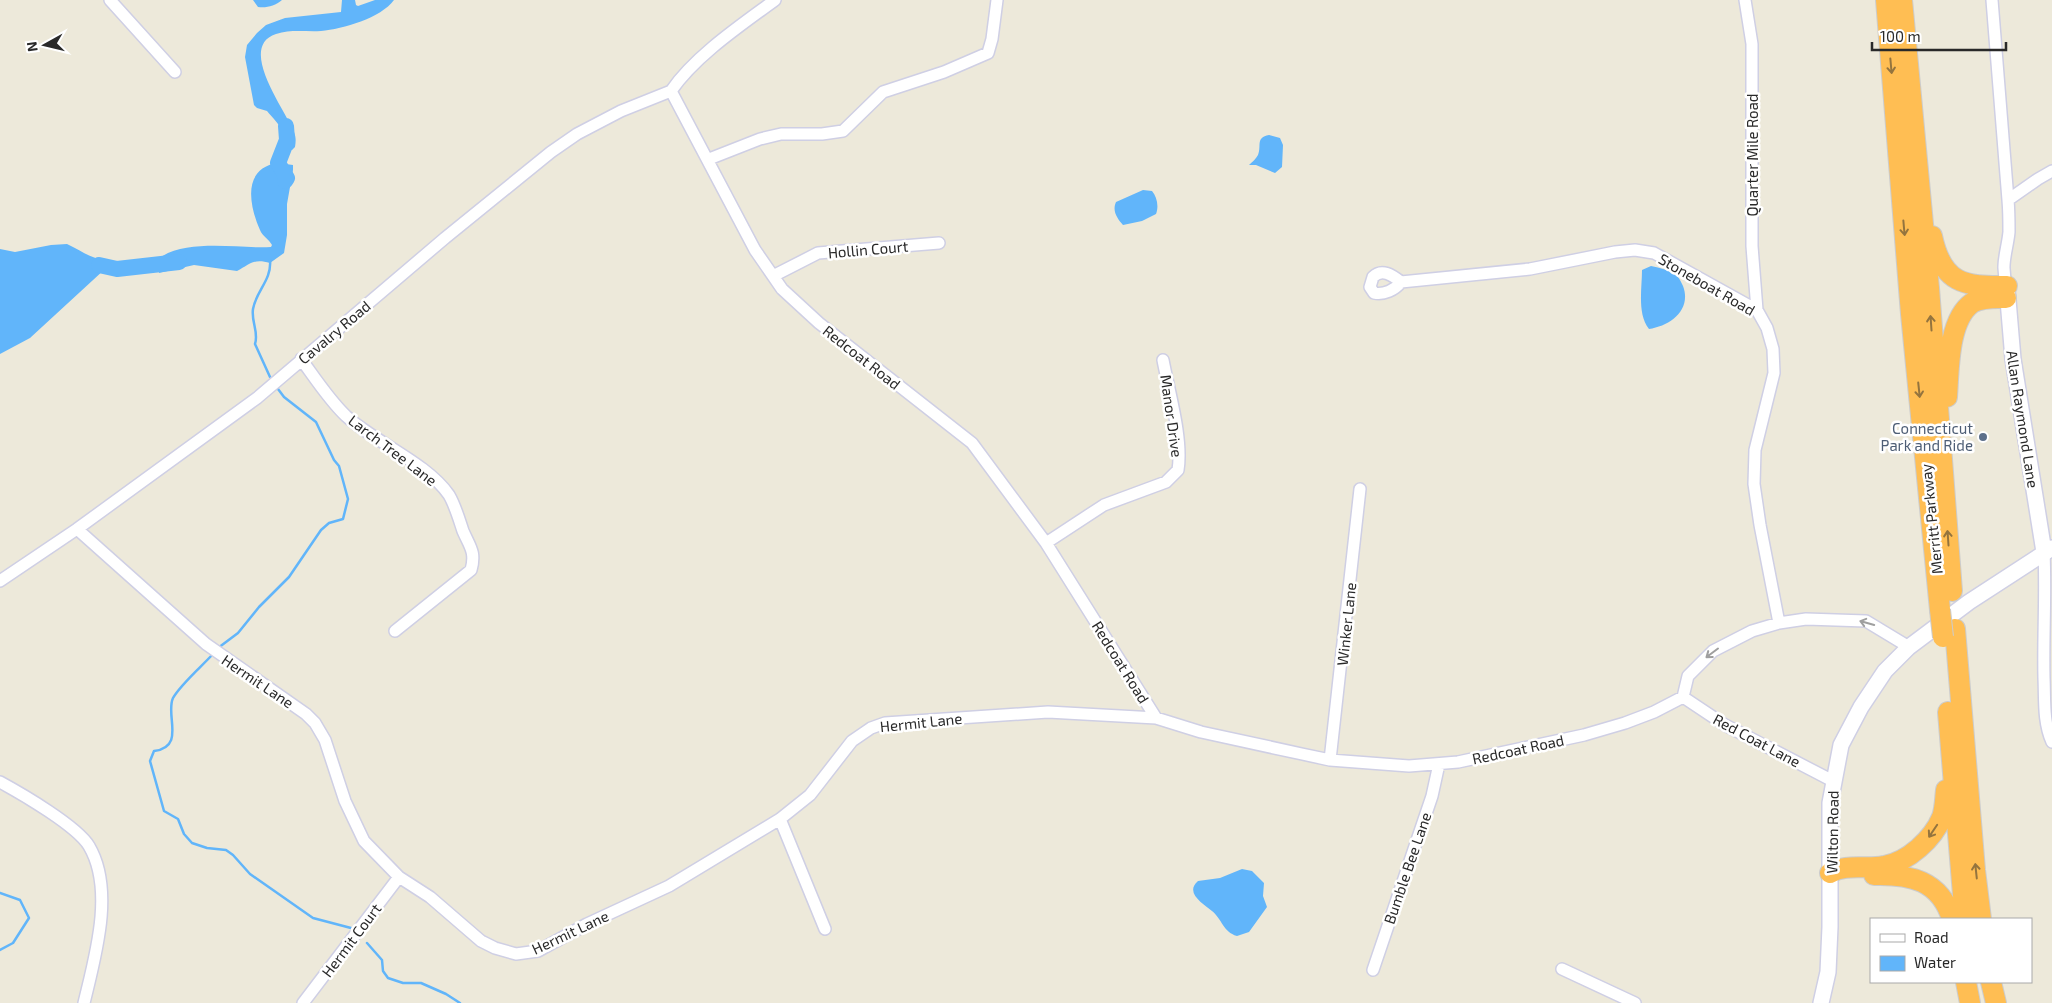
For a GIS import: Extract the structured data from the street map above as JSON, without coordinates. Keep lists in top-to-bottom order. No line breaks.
{"streets":{"highway":["Merritt Parkway"],"main road":["Allan Raymond Lane","Wilton Road"],"street":["Quarter Mile Road","Hollin Court","Stoneboat Road","Cavalry Road","Redcoat Road","Manor Drive","Larch Tree Lane","Winker Lane","Hermit Lane","Red Coat Lane","Bumble Bee Lane","Hermit Court"]},"crossings":[["Quarter Mile Road","Stoneboat Road"],["Hollin Court","Redcoat Road"],["Cavalry Road","Redcoat Road"],["Cavalry Road","Larch Tree Lane"],["Cavalry Road","Hermit Lane"],["Redcoat Road","Manor Drive"],["Redcoat Road","Winker Lane"],["Redcoat Road","Hermit Lane"],["Redcoat Road","Red Coat Lane"],["Redcoat Road","Bumble Bee Lane"],["Allan Raymond Lane","Wilton Road"],["Hermit Lane","Hermit Court"],["Red Coat Lane","Wilton Road"]],"places":["Connecticut Park and Ride"],"legend":["Road","Water"],"scale_bar":"100 m","north":"left"}
